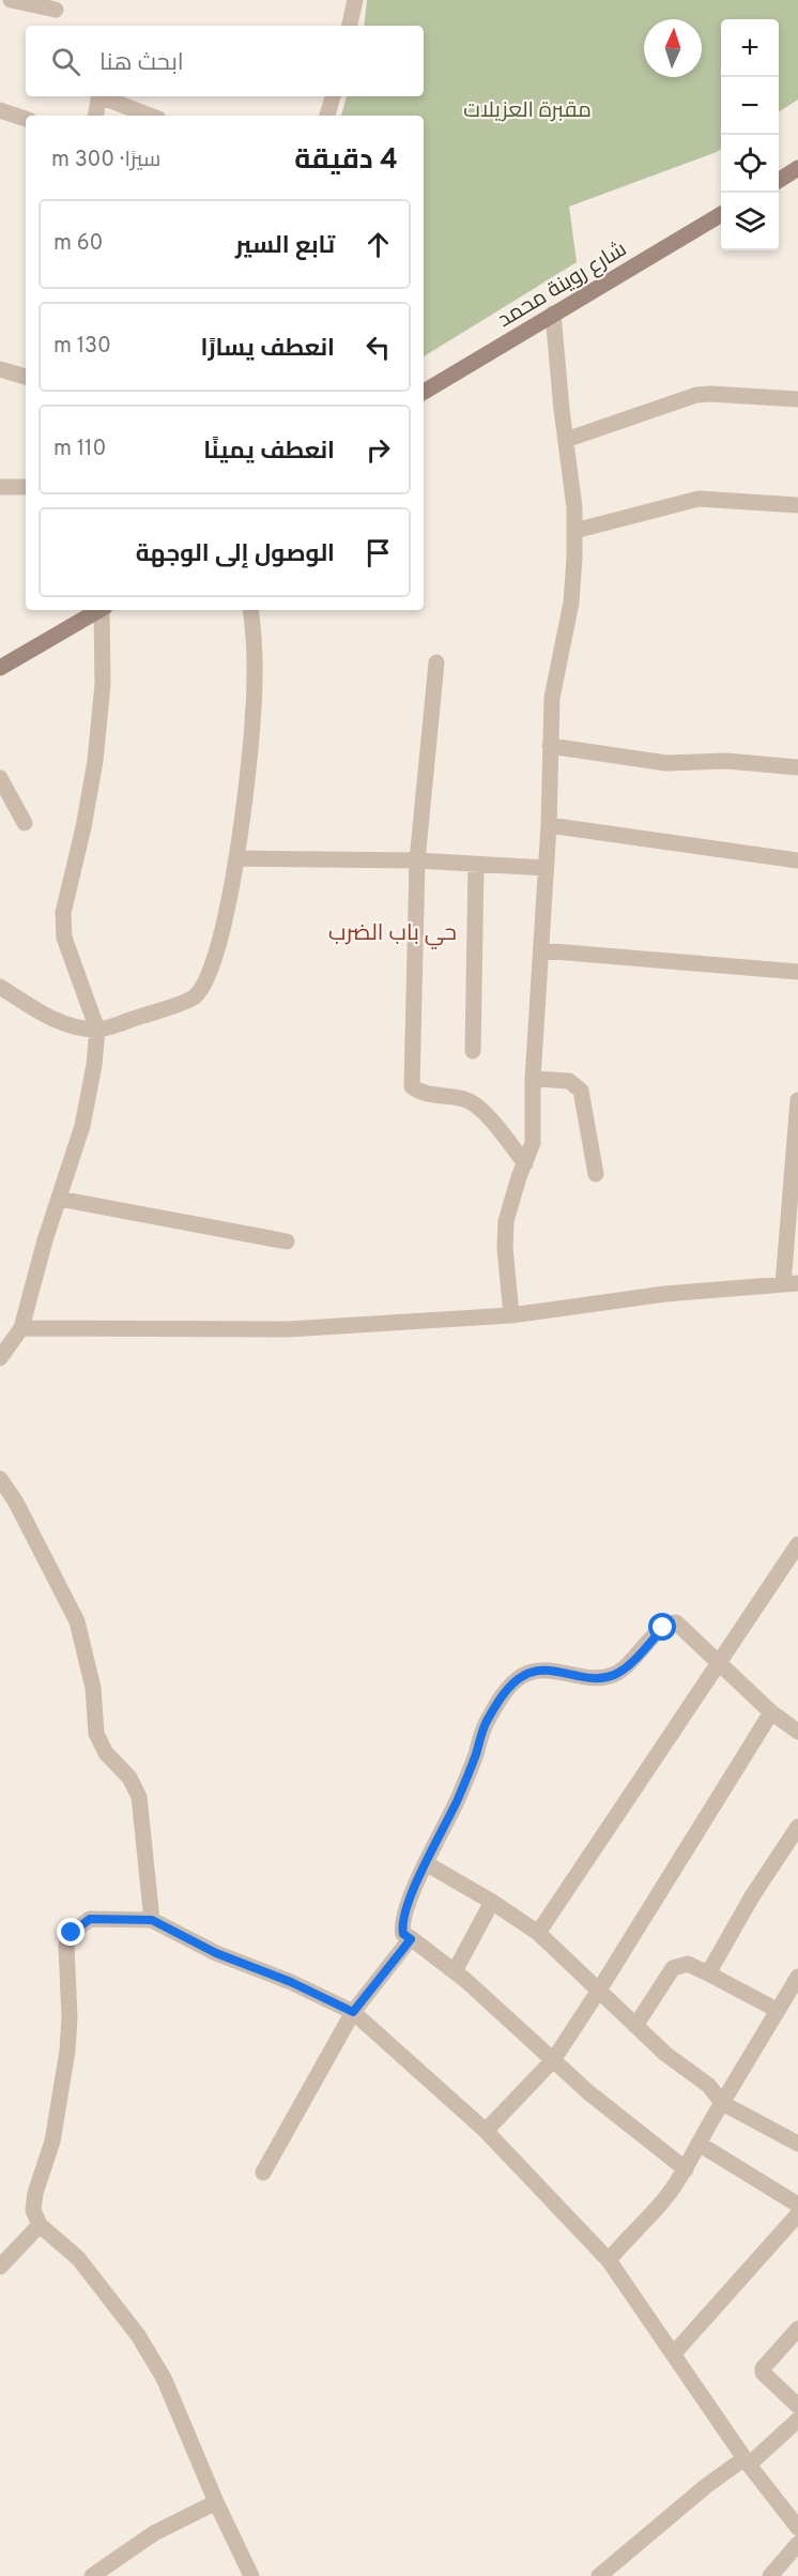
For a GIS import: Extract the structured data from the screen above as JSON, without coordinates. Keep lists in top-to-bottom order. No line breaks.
{"streets":{"main road":["شارع روينة محمد"]},"districts":["حي باب الضرب"],"parks":["مقبرة العزيلات"],"north":"top","page":{"map_buttons":["+","−"],"search":"ابحث هنا","heading":["4 دقيقة","سيرًا · 300 m"],"list":[["تابع السير","60 m"],["انعطف يسارًا","130 m"],["انعطف يمينًا","110 m"],"الوصول إلى الوجهة"]}}
